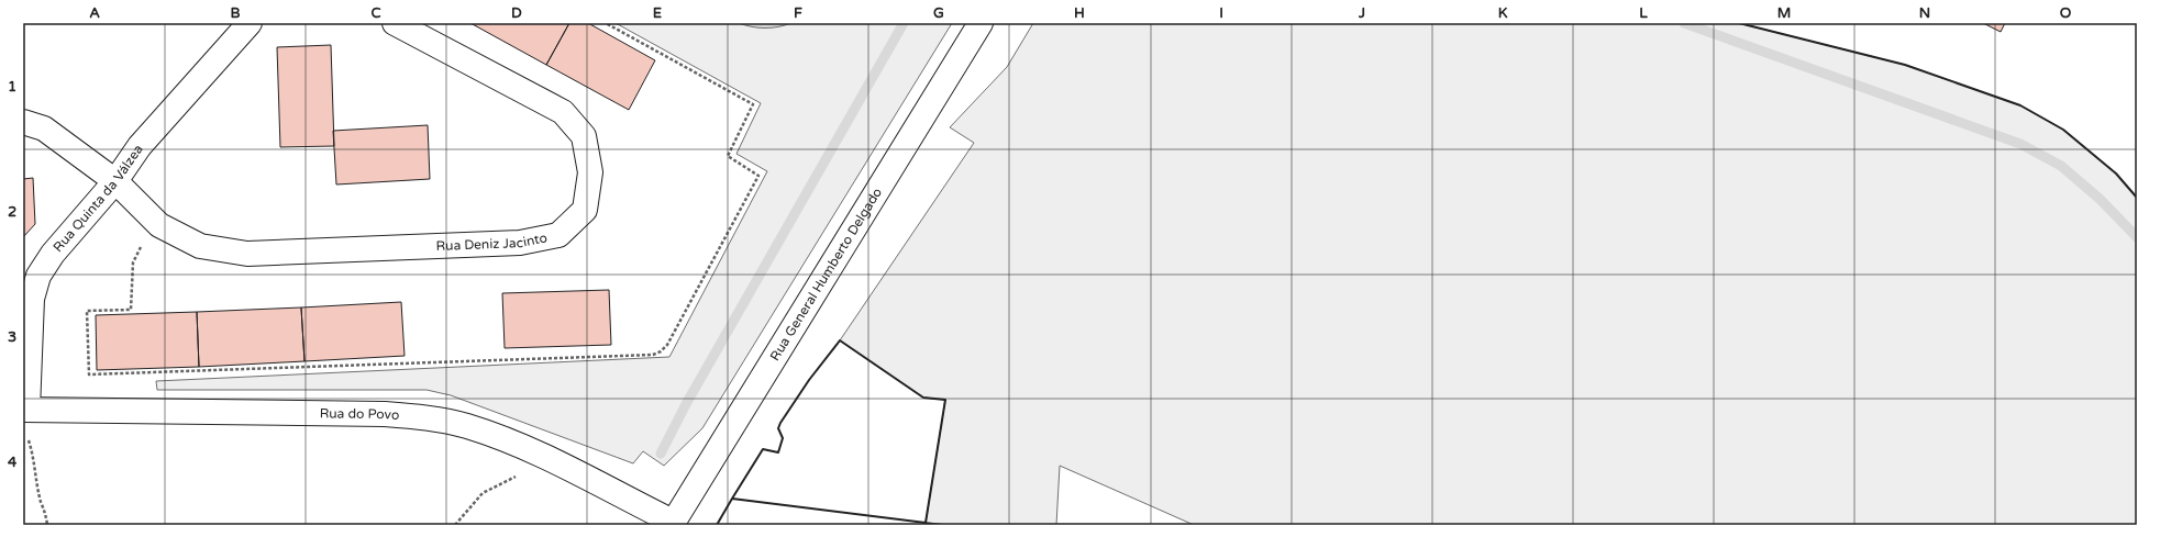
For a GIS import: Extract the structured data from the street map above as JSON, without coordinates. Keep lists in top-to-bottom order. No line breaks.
{"streets":{"street":["Rua Quinta da Válzea","Rua Deniz Jacinto","Rua General Humberto Delgado","Rua do Povo"]},"crossings":[["Rua Quinta da Válzea","Rua Deniz Jacinto"],["Rua Quinta da Válzea","Rua do Povo"],["Rua General Humberto Delgado","Rua do Povo"]],"grid":{"columns":["A","B","C","D","E","F","G","H","I","J","K","L","M","N","O"],"rows":["1","2","3","4"]}}
